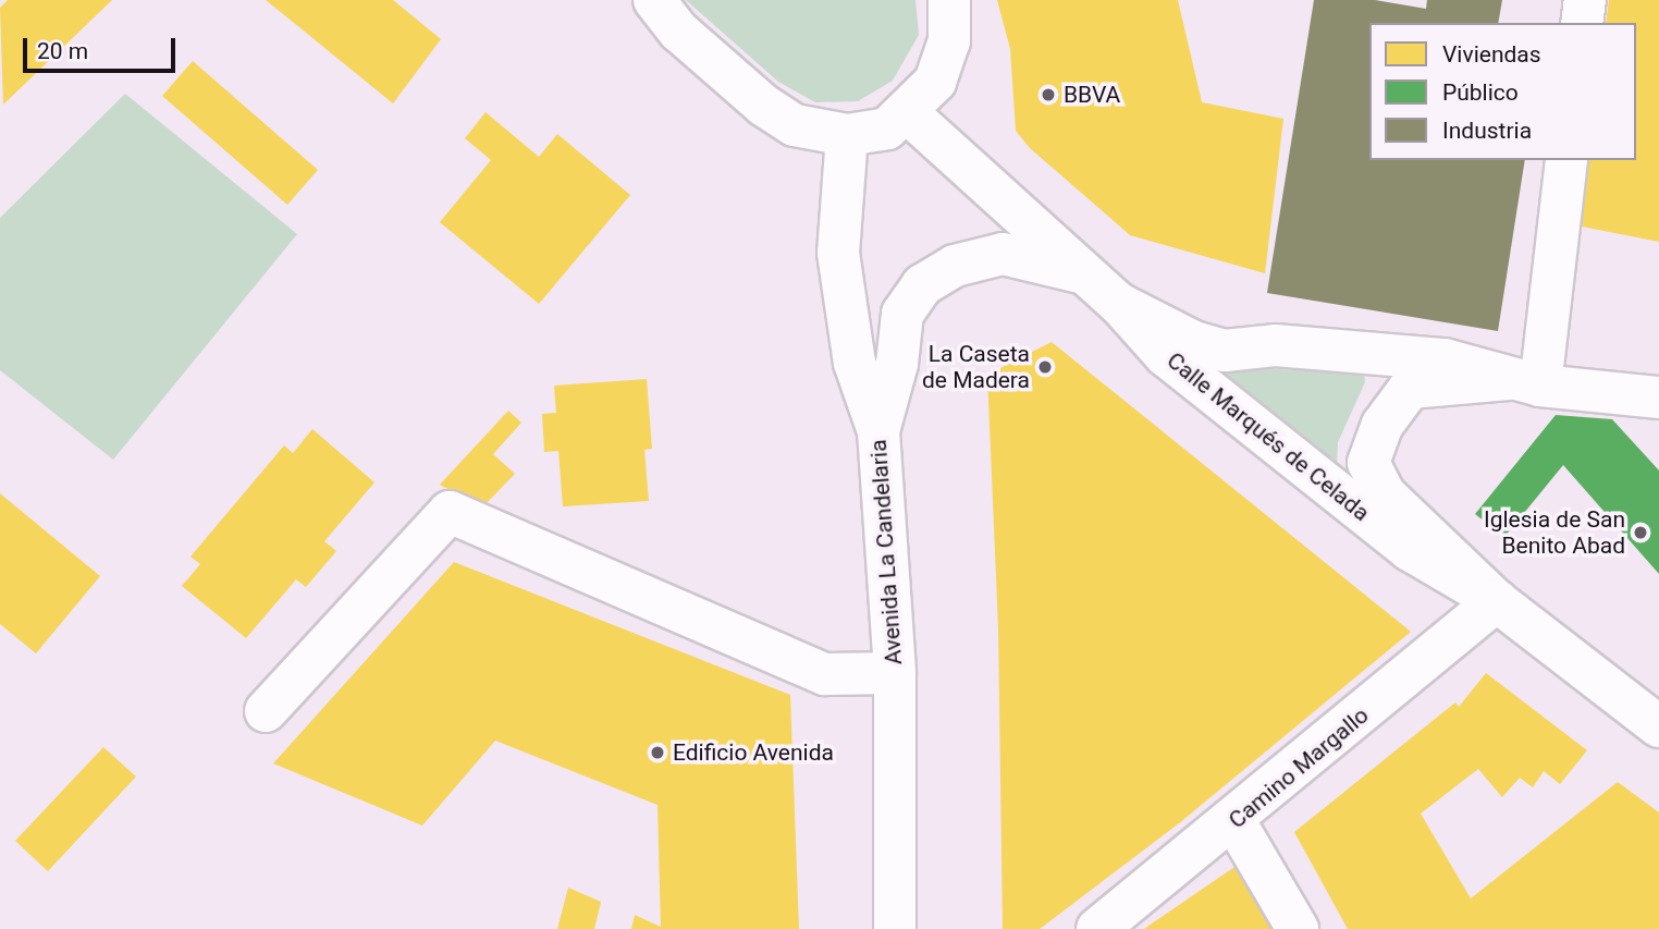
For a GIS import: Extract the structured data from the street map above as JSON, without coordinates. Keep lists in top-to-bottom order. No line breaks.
{"streets":{"street":["Calle Marqués de Celada","Avenida La Candelaria","Camino Margallo"]},"crossings":[["Calle Marqués de Celada","Camino Margallo"]],"places":["BBVA","La Caseta de Madera","Iglesia de San Benito Abad","Edificio Avenida"],"legend":["Viviendas","Público","Industria"],"scale_bar":"20 m"}
